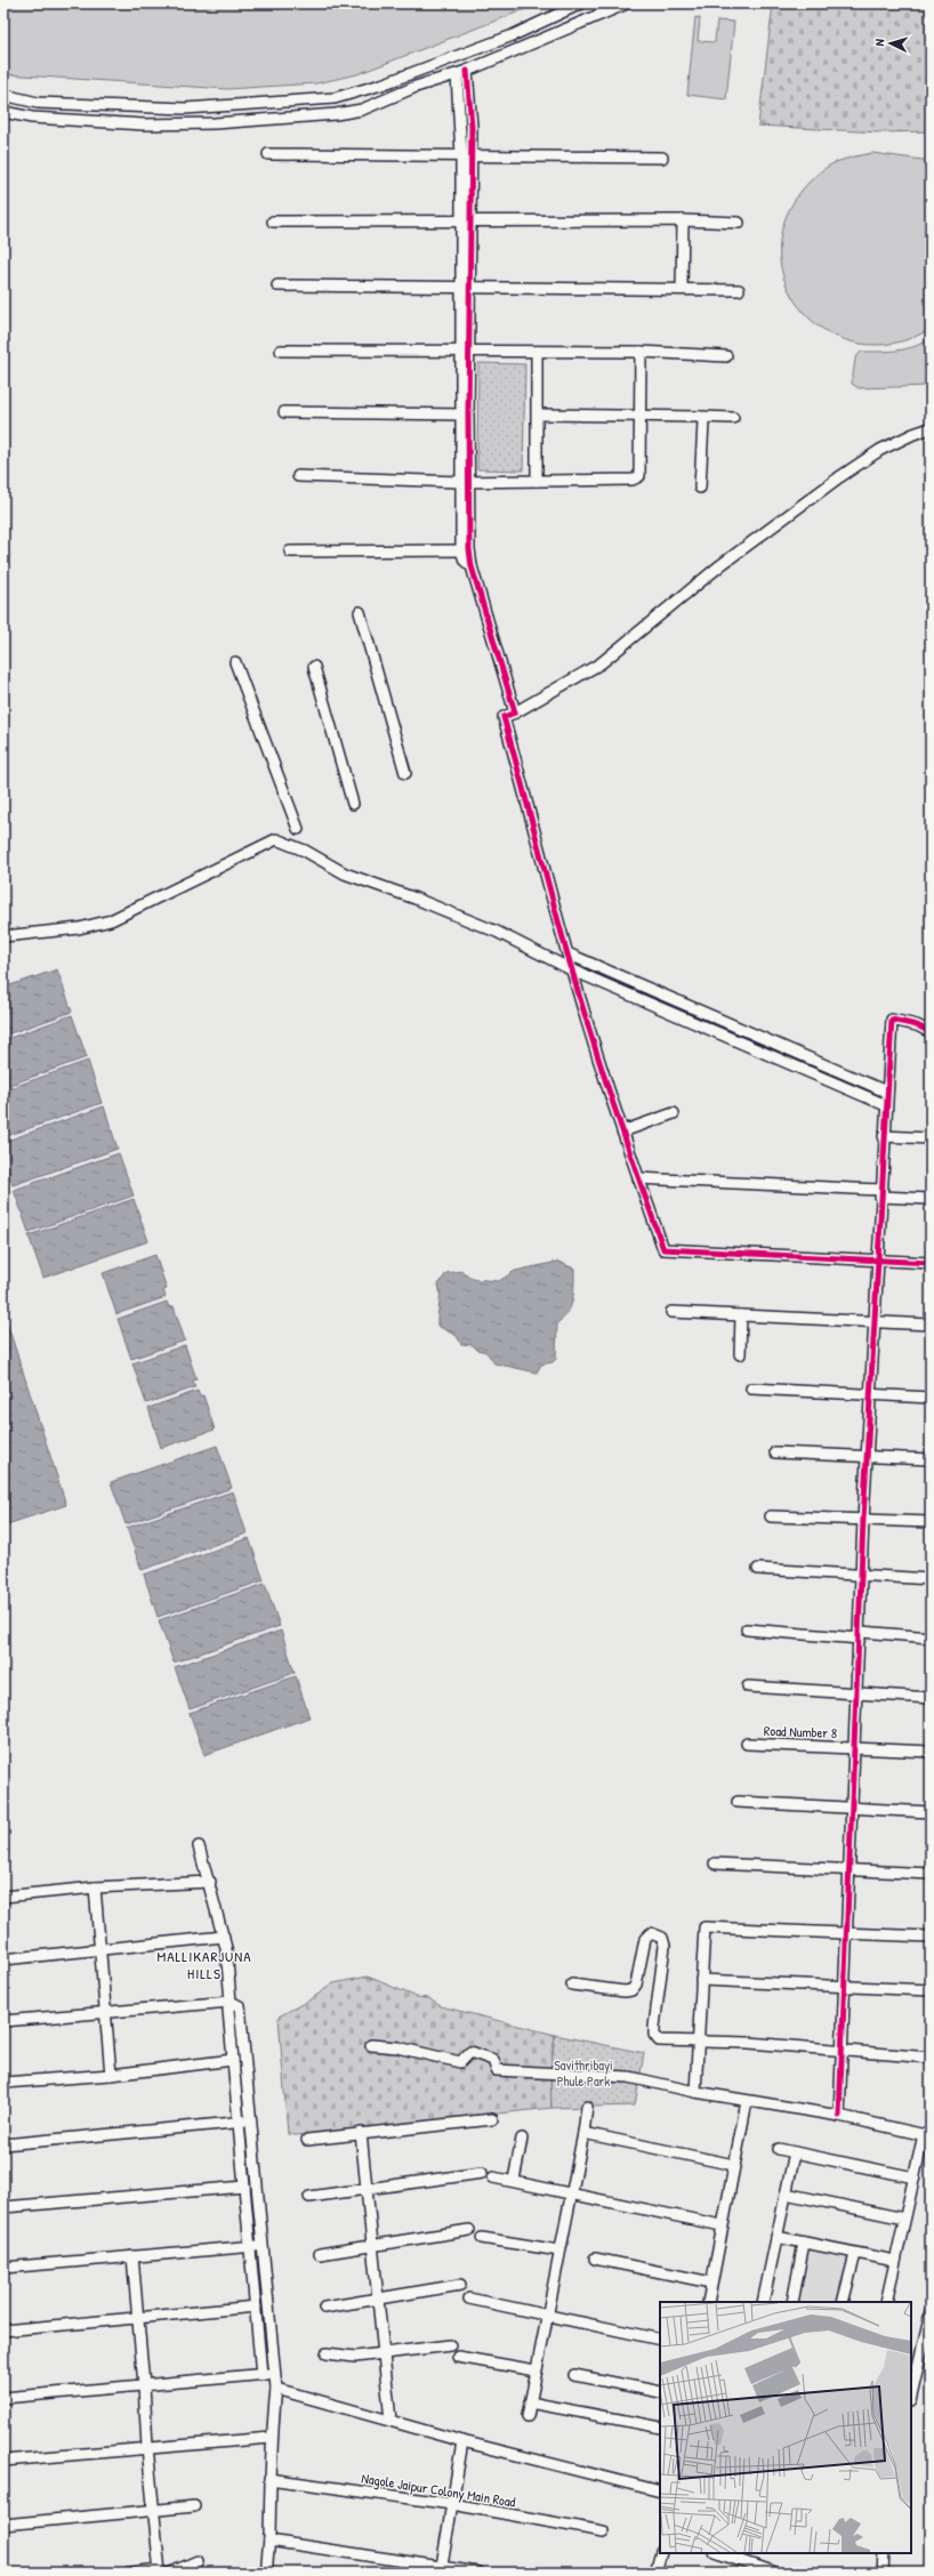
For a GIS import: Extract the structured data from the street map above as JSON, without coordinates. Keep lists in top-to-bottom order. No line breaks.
{"streets":{"street":["Road Number 8","Nagole Jaipur Colony Main Road"]},"districts":["MALLIKARJUNA HILLS"],"parks":["Savithribayi Phule Park"],"north":"left"}
